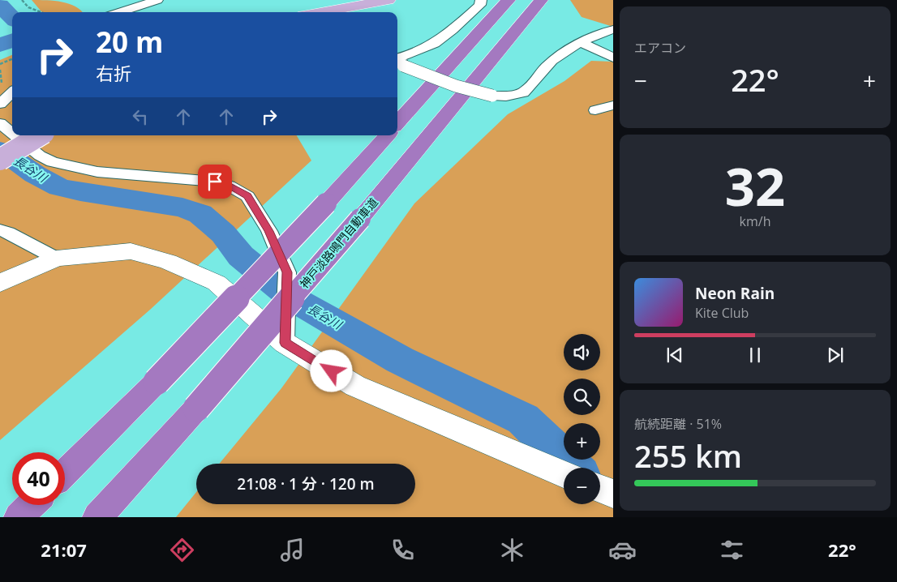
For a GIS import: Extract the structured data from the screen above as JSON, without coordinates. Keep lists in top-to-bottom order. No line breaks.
{"streets":{"highway":["神戸淡路鳴門自動車道"]},"water":["長谷川"],"page":{"tile":["エアコン",["32","km/h"],["航続距離 · 51%","255 km"]],"turn":["20 m","右折"],"heat":["−","22°","+"],"song":["Neon Rain","Kite Club"],"map_buttons":["+","−"],"limit":"40","trip":"21:08 · 1 分 · 120 m","tabs":["21:07","22°"]}}
